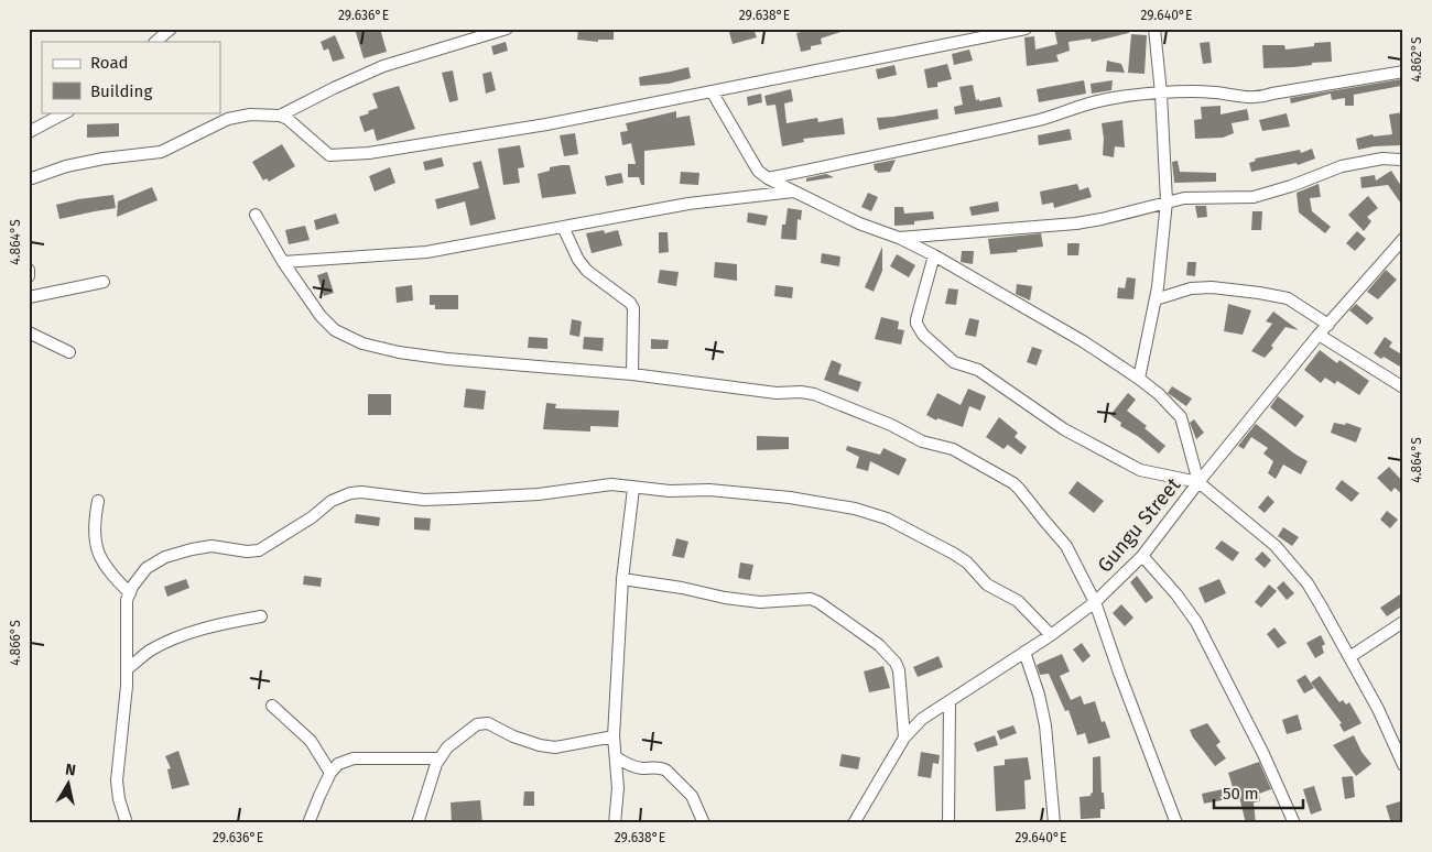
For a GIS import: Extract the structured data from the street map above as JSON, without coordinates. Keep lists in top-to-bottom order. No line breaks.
{"streets":{"street":["Gungu Street"]},"legend":["Road","Building"],"scale_bar":"50 m","north":"top","coordinates":["29.636°E","29.638°E","29.640°E","4.862°S","4.864°S","4.866°S"]}
